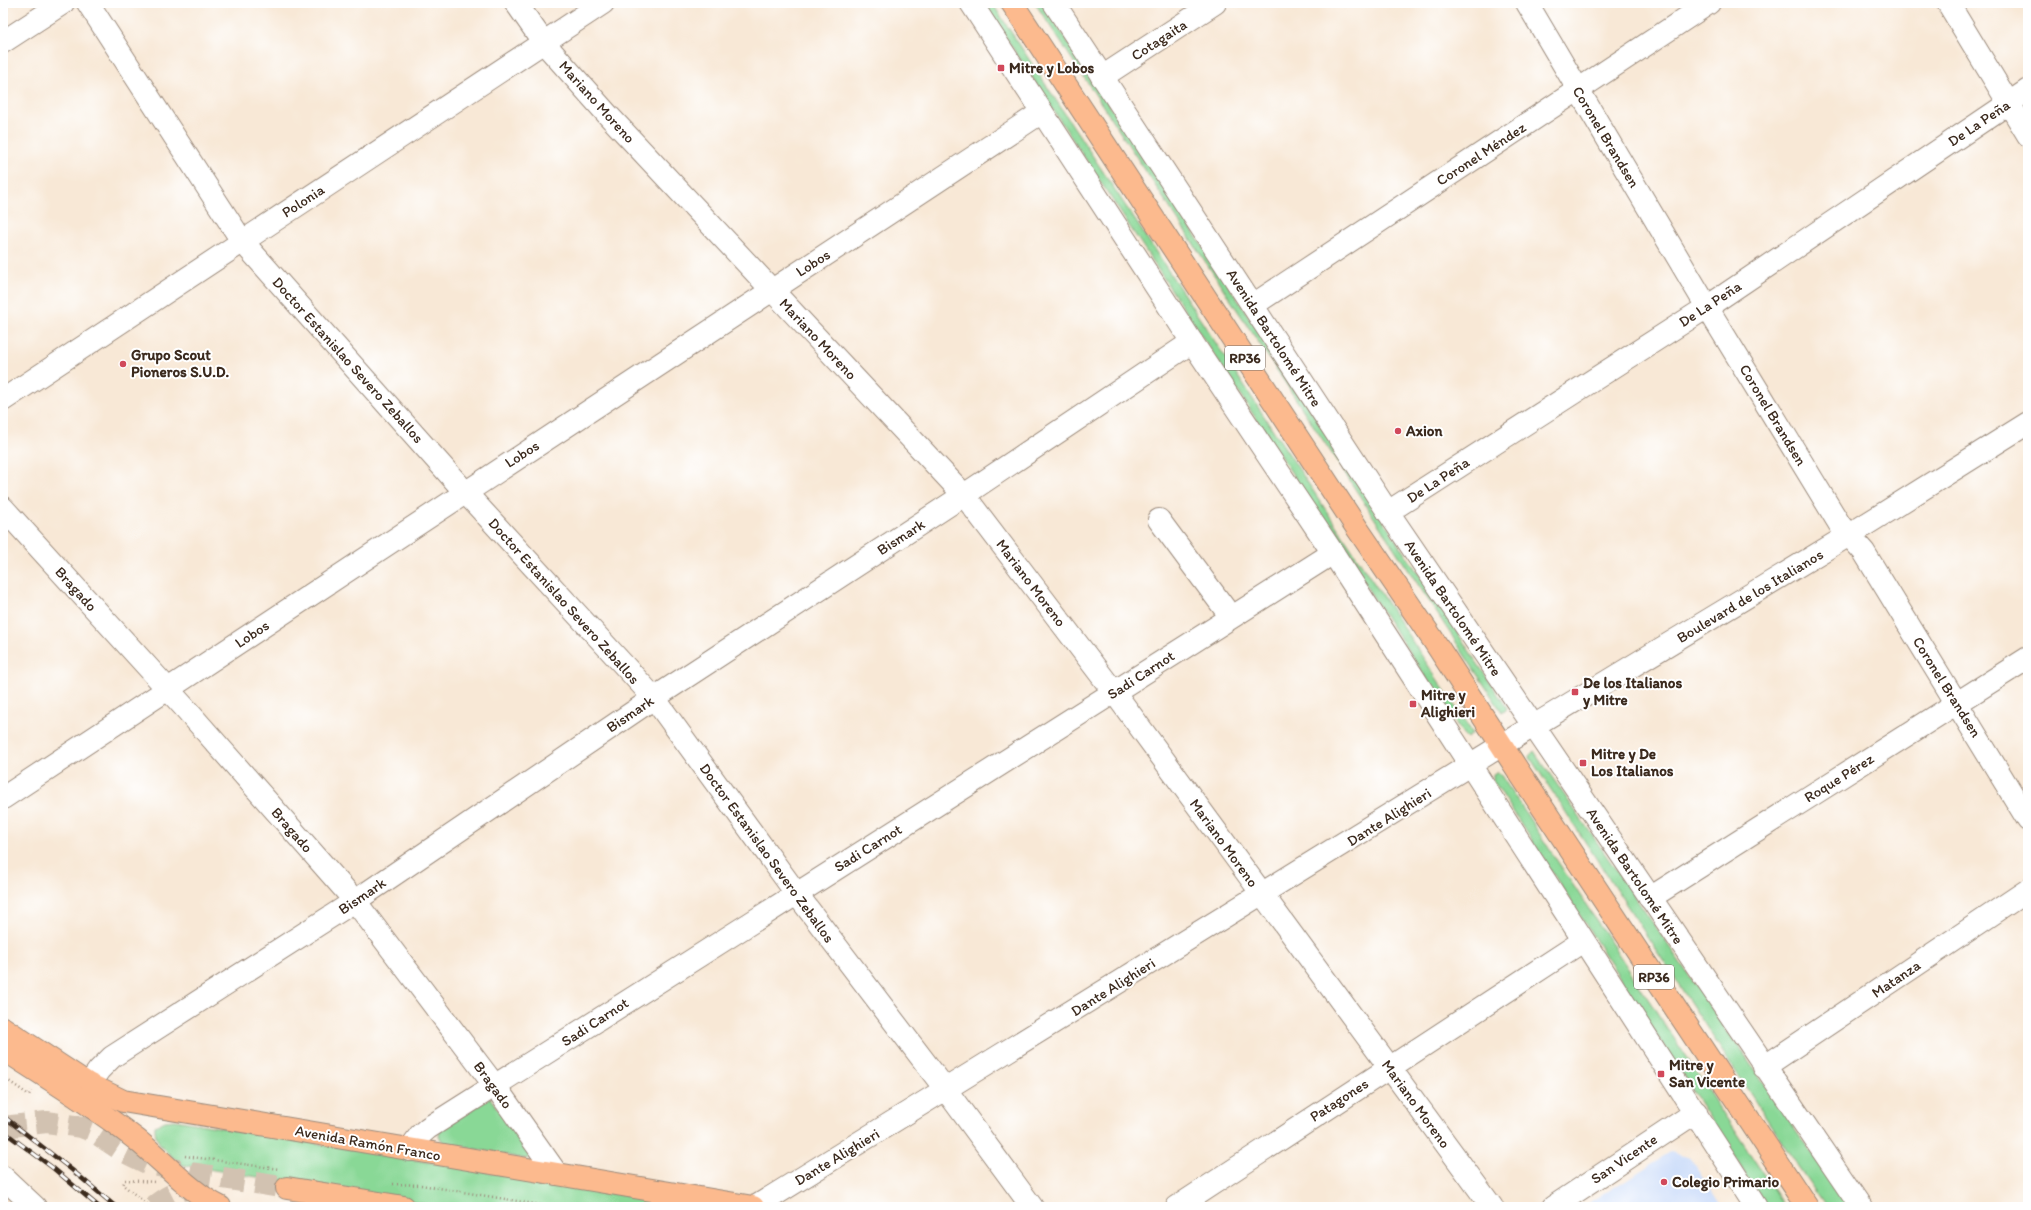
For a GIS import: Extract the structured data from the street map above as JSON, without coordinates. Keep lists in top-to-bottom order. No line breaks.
{"streets":{"main road":["RP36","Avenida Ramón Franco"],"street":["Cotagaita","Mariano Moreno","De La Peña","Coronel Brandsen","Coronel Méndez","Polonia","Lobos","Avenida Bartolomé Mitre","Doctor Estanislao Severo Zeballos","Bismark","Bragado","Boulevard de los Italianos","Sadi Carnot","Roque Pérez","Dante Alighieri","Matanza","Patagones","San Vicente"]},"crossings":[["Cotagaita","Avenida Bartolomé Mitre"],["Mariano Moreno","Polonia"],["Mariano Moreno","Lobos"],["Mariano Moreno","Bismark"],["Mariano Moreno","Sadi Carnot"],["Mariano Moreno","Dante Alighieri"],["Mariano Moreno","Patagones"],["De La Peña","Coronel Brandsen"],["De La Peña","Avenida Bartolomé Mitre"],["Coronel Brandsen","Coronel Méndez"],["Coronel Brandsen","Boulevard de los Italianos"],["Coronel Brandsen","Roque Pérez"],["Coronel Méndez","Avenida Bartolomé Mitre"],["Polonia","Doctor Estanislao Severo Zeballos"],["Lobos","Doctor Estanislao Severo Zeballos"],["Lobos","Bragado"],["Avenida Bartolomé Mitre","Boulevard de los Italianos"],["Avenida Bartolomé Mitre","Roque Pérez"],["Avenida Bartolomé Mitre","Matanza"],["RP36","Boulevard de los Italianos"],["Doctor Estanislao Severo Zeballos","Bismark"],["Doctor Estanislao Severo Zeballos","Sadi Carnot"],["Doctor Estanislao Severo Zeballos","Dante Alighieri"],["Bismark","Bragado"],["Bismark","Avenida Ramón Franco"],["Bragado","Sadi Carnot"],["Bragado","Avenida Ramón Franco"],["Boulevard de los Italianos","Dante Alighieri"],["Sadi Carnot","Avenida Ramón Franco"],["Dante Alighieri","Avenida Ramón Franco"]],"places":{"transit":["Mitre y Lobos","De los Italianos y Mitre","Mitre y Alighieri","Mitre y De Los Italianos","Mitre y San Vicente"],"other":["Grupo Scout Pioneros S.U.D.","Axion","Colegio Primario"]}}
